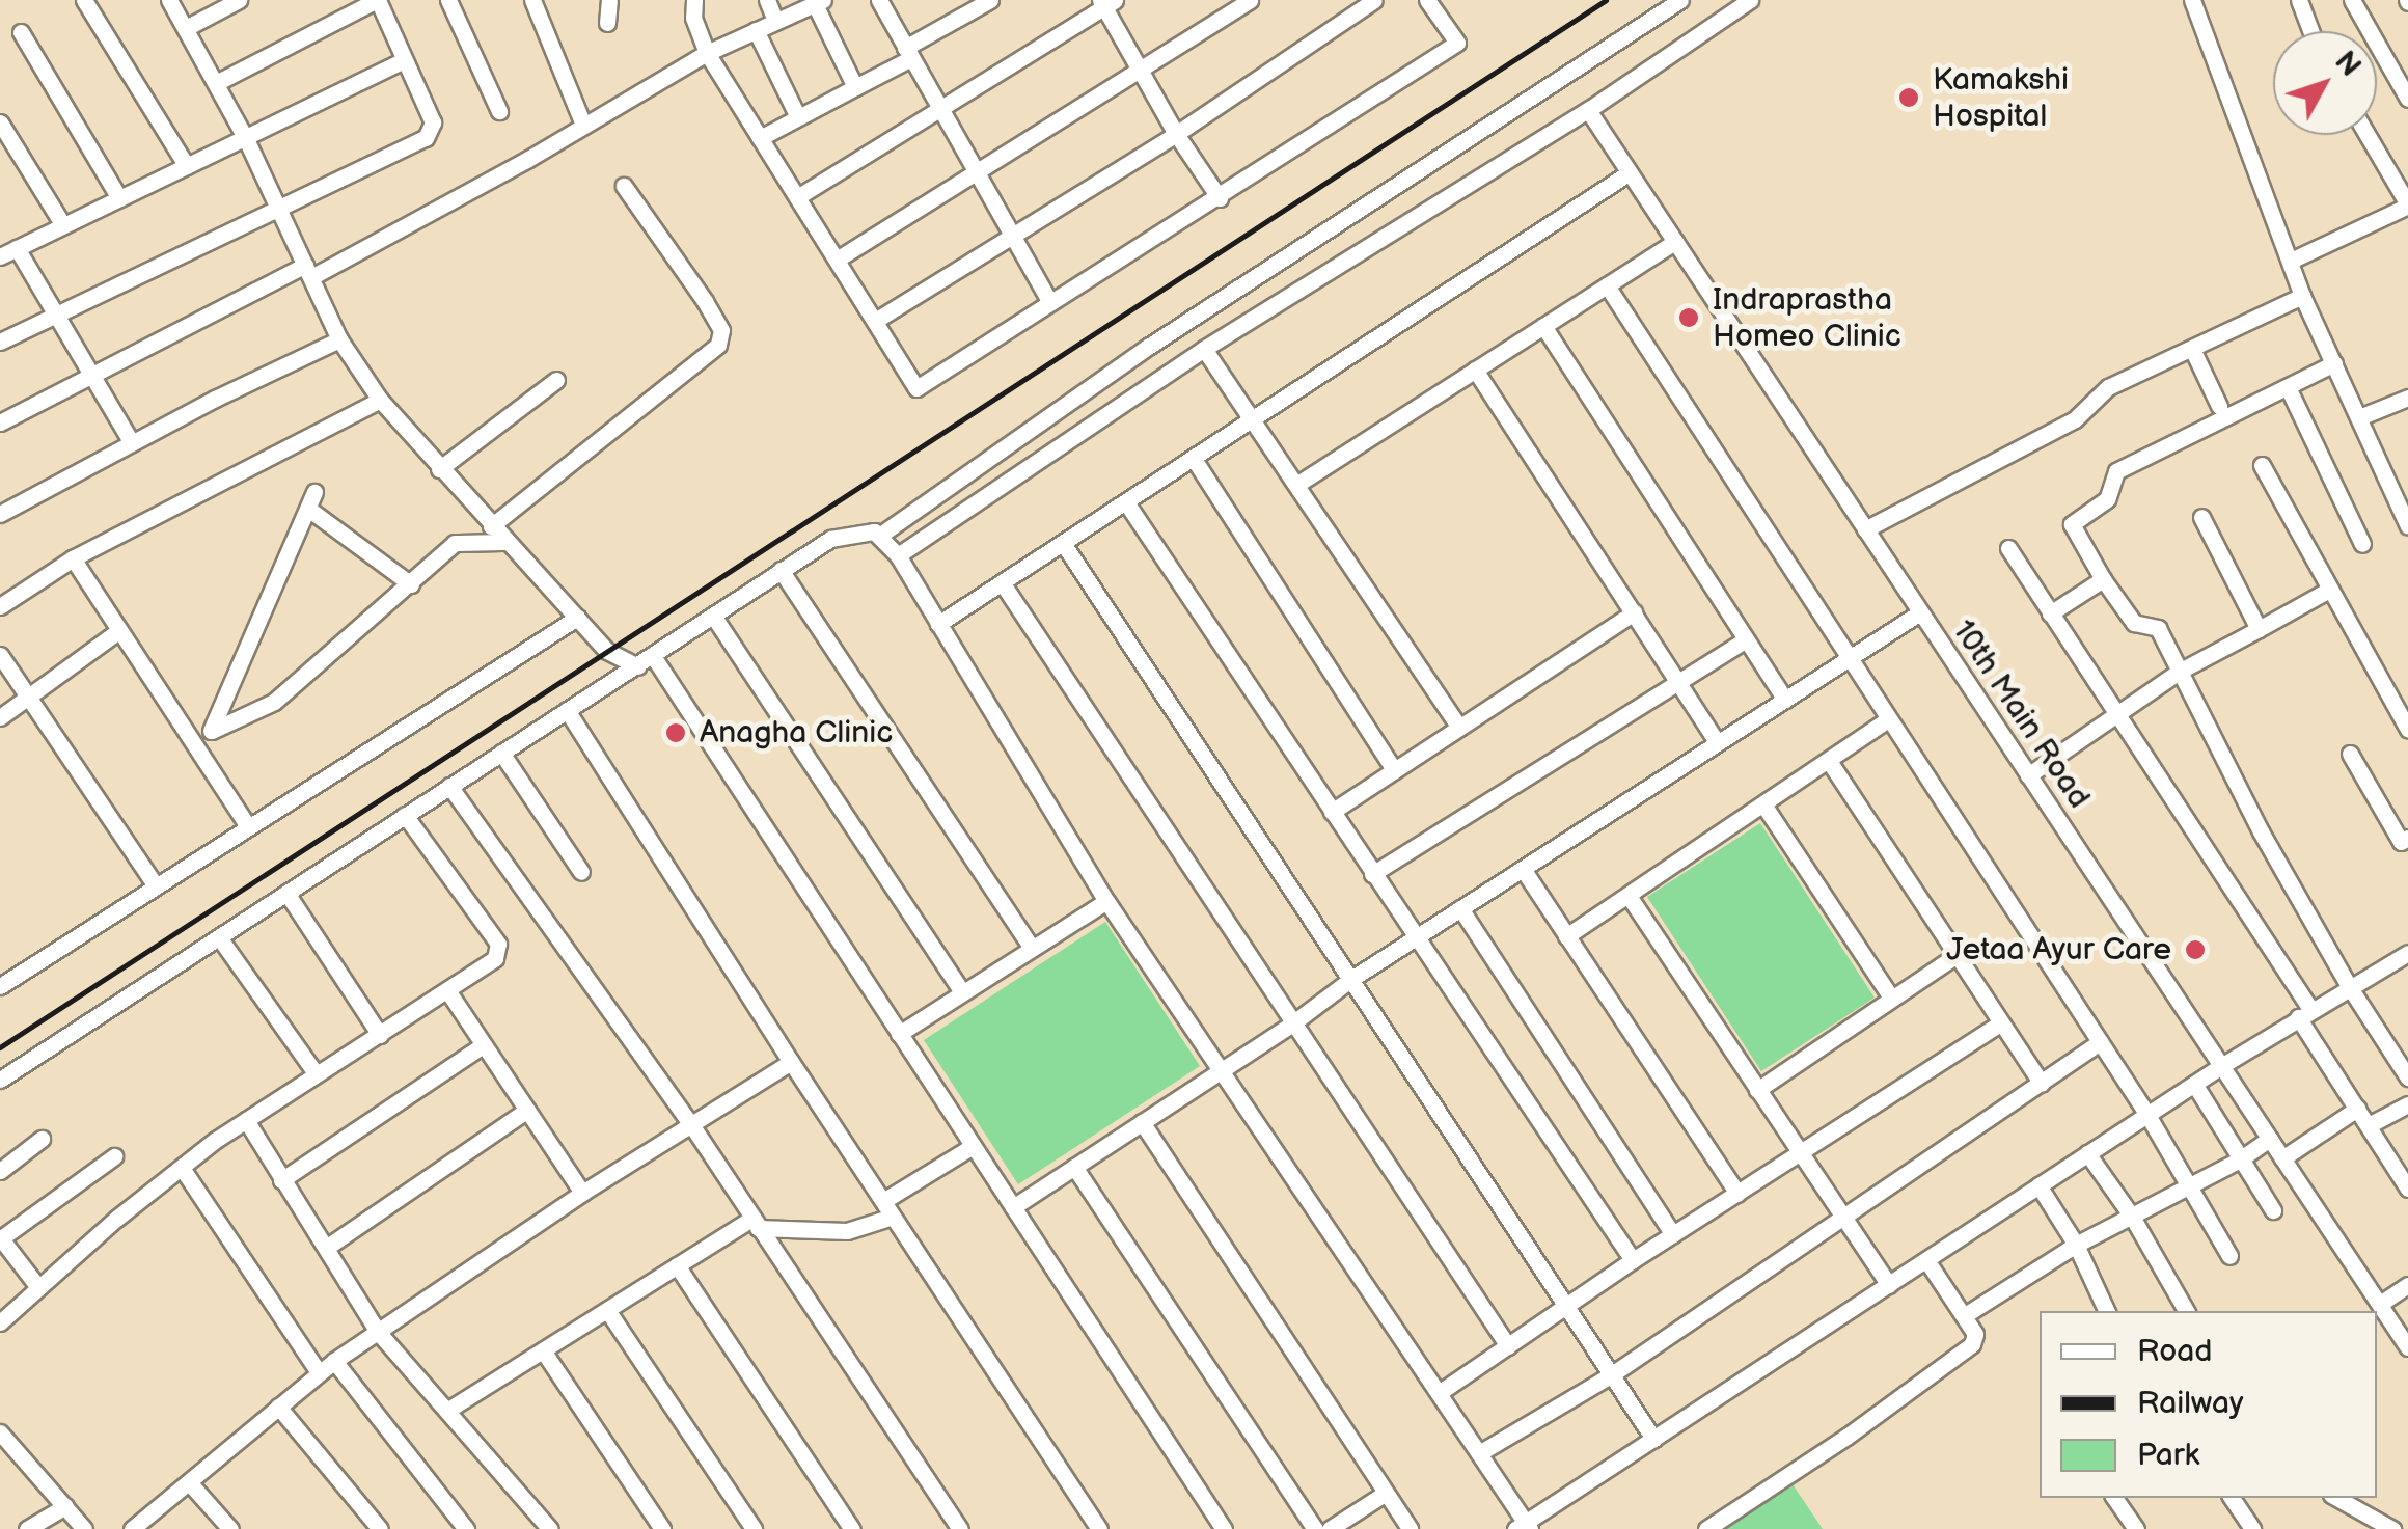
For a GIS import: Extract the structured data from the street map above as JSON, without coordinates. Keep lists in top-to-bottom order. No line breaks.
{"streets":{"street":["10th Main Road"]},"places":["Kamakshi Hospital","Indraprastha Homeo Clinic","Anagha Clinic","Jetaa Ayur Care"],"legend":["Road","Railway","Park"],"north":"top right"}
